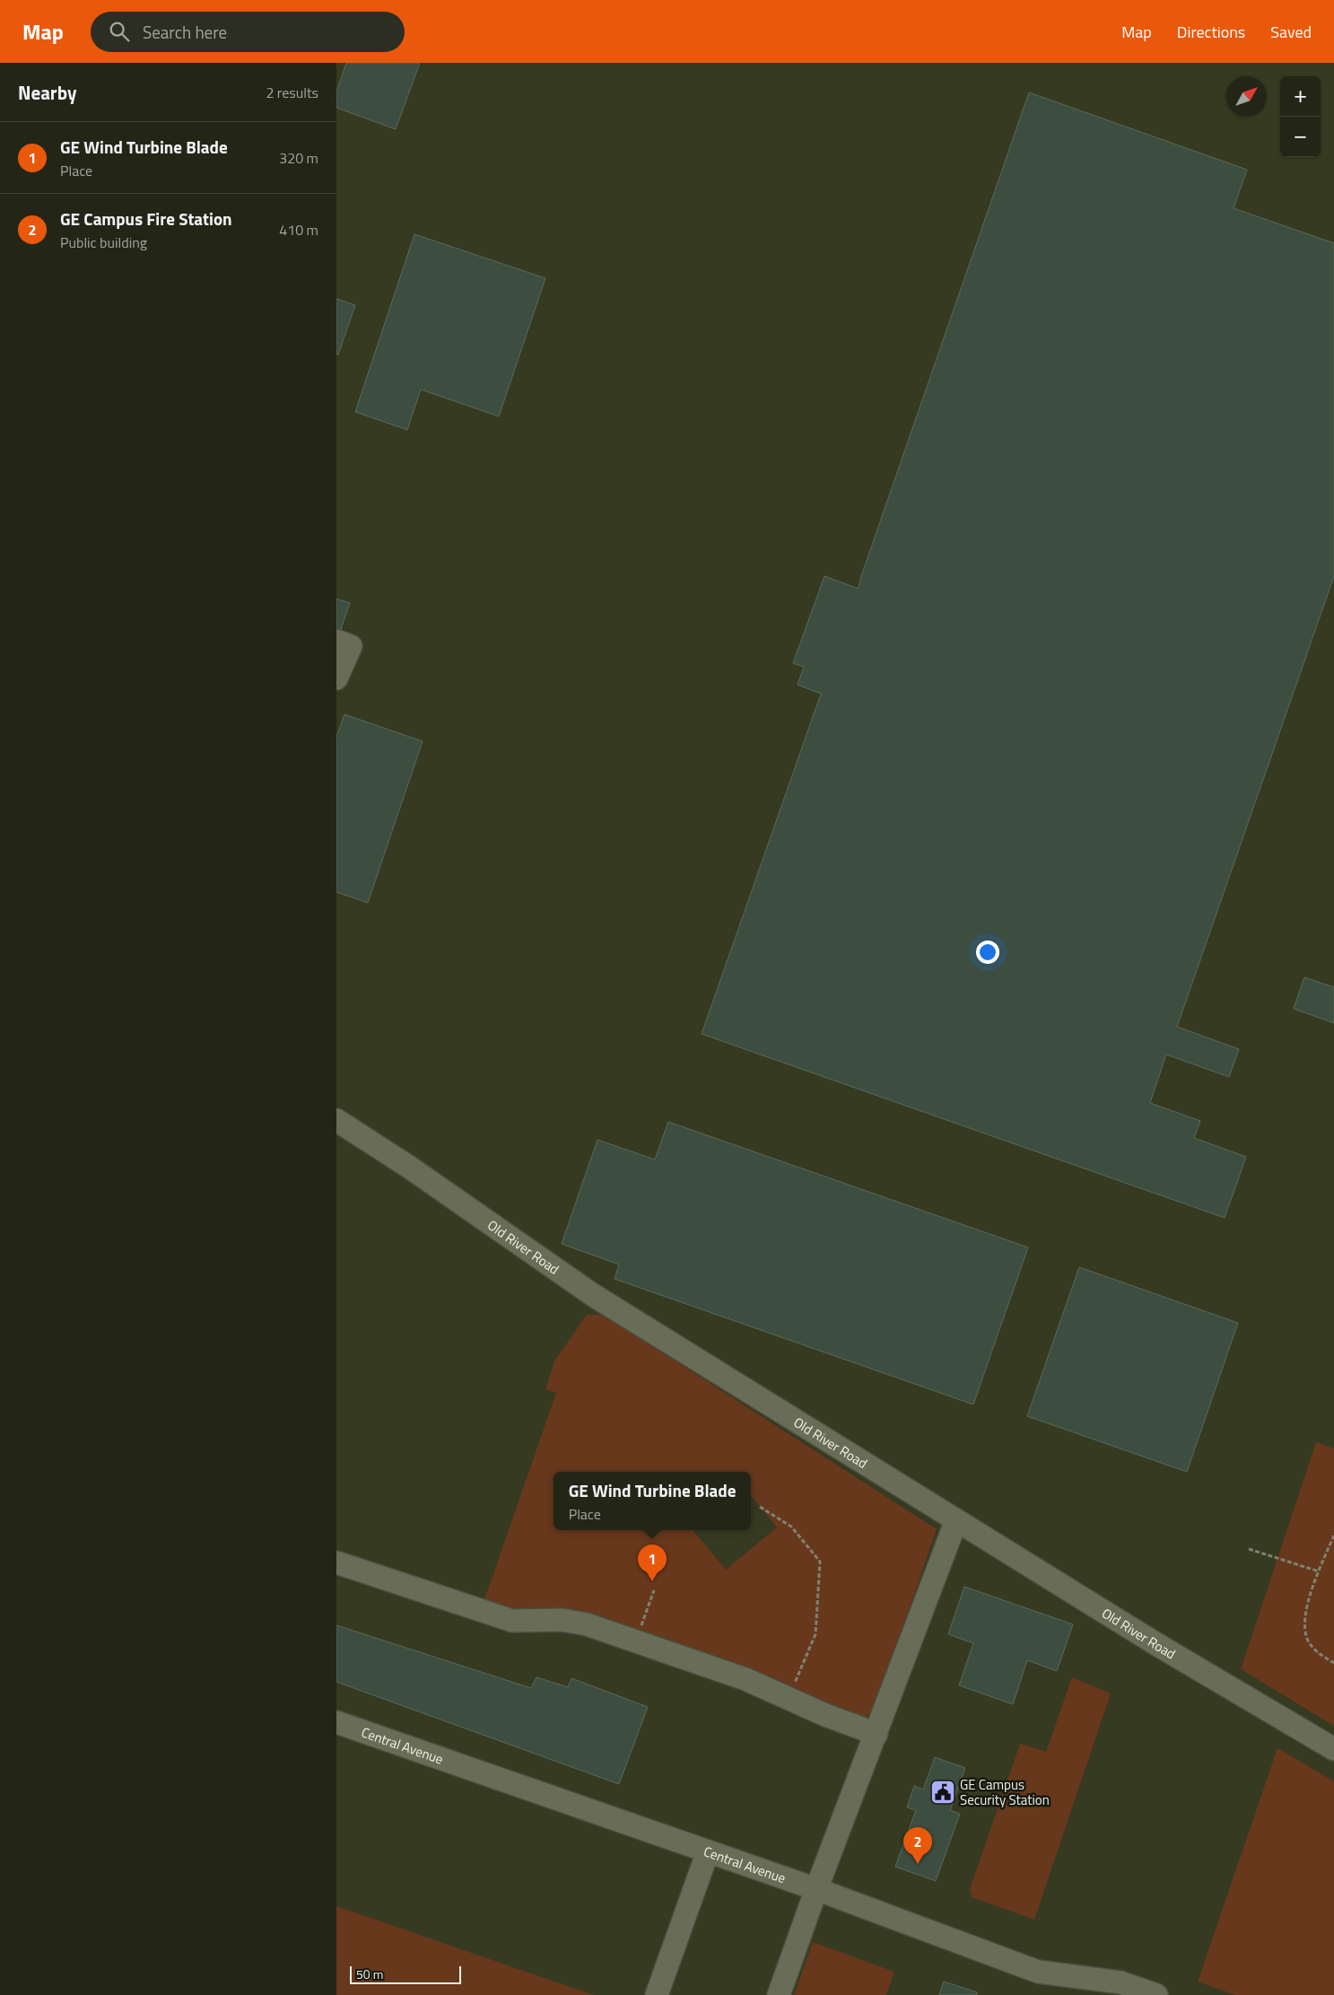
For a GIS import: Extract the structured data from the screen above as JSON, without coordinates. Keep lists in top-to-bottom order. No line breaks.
{"streets":{"lane":["Old River Road","Central Avenue"]},"places":{"public building":["GE Campus Security Station"]},"scale_bar":"50 m","north":"top right","page":{"header":"Map","search":"Search here","nav":["Map","Directions","Saved"],"heading":["Nearby","2 results"],"map_buttons":["+","−"],"list":[{"mark":"1","name":"GE Wind Turbine Blade","note":"Place","value":"320 m"},{"mark":"2","name":"GE Campus Fire Station","note":"Public building","value":"410 m"}],"popup":["GE Wind Turbine Blade","Place"],"pins":["1","2"],"scale":"50 m"}}
